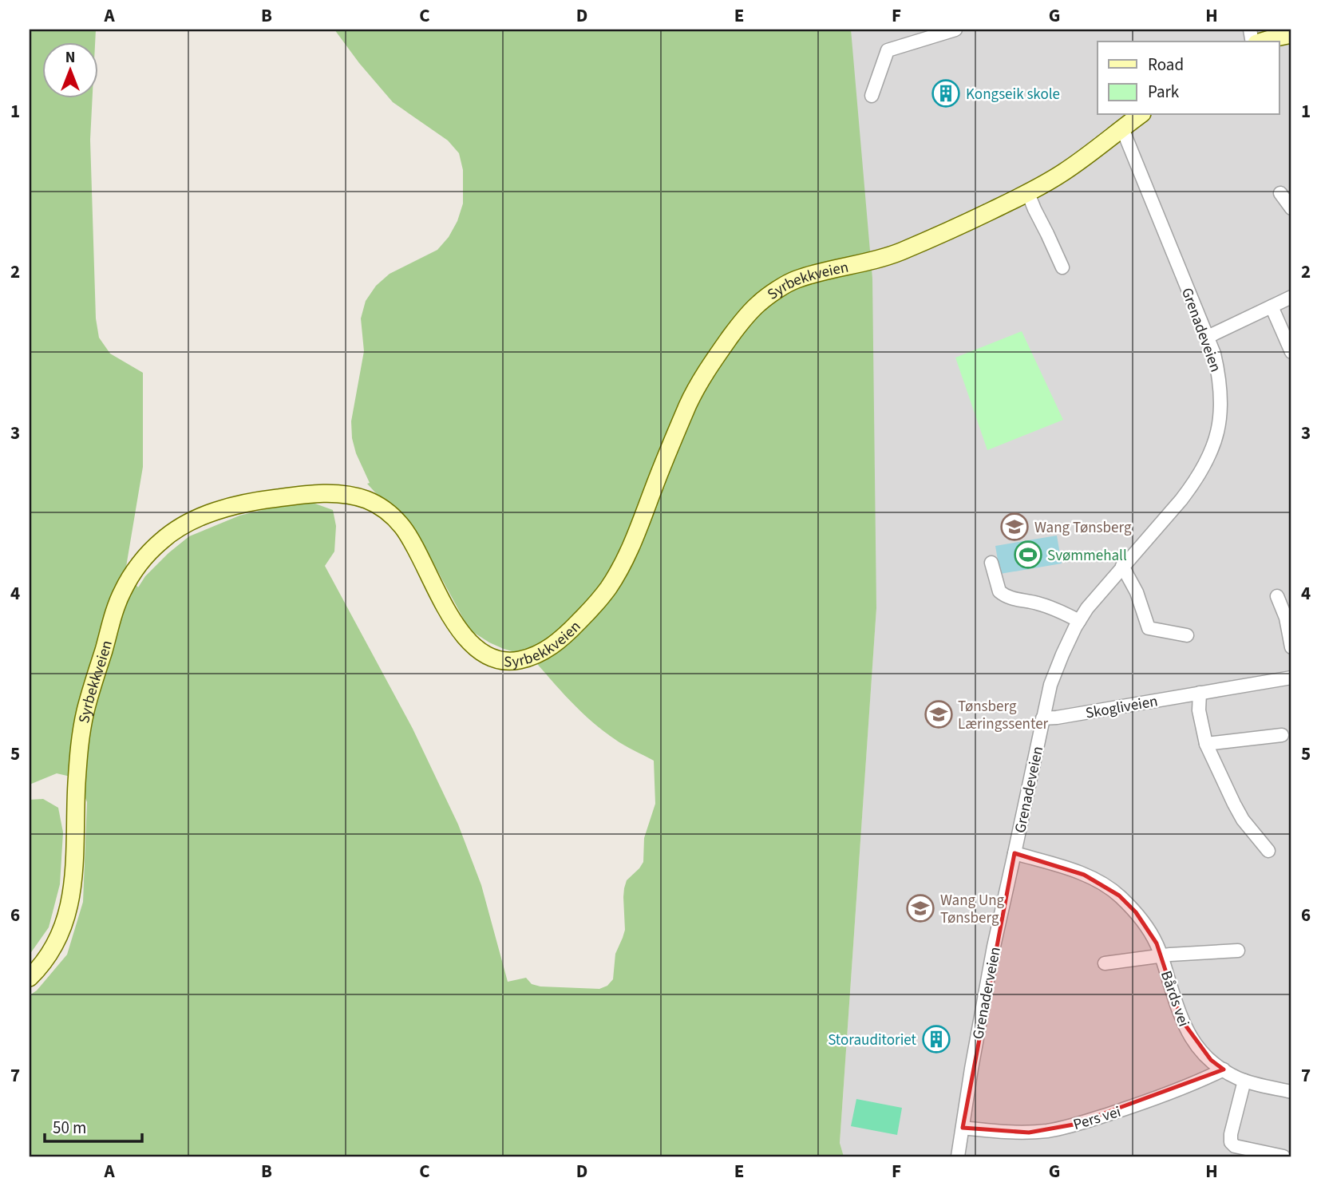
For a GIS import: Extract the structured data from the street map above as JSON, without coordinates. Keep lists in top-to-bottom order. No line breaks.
{"streets":{"main road":["Syrbekkveien"],"street":["Grenadeveien","Skogliveien","Grenaderveien","Bårds vei","Pers vei"]},"crossings":[["Syrbekkveien","Grenadeveien"],["Grenadeveien","Skogliveien"],["Grenadeveien","Grenaderveien"],["Grenadeveien","Bårds vei"],["Grenaderveien","Bårds vei"],["Grenaderveien","Pers vei"],["Bårds vei","Pers vei"]],"places":{"building":["Kongseik skole","Storauditoriet"],"school or university":["Wang Tønsberg","Tønsberg Læringssenter","Wang Ung Tønsberg"],"sports":["Svømmehall"]},"legend":["Road","Park"],"scale_bar":"50 m","north":"top","grid":{"columns":["A","B","C","D","E","F","G","H"],"rows":["1","2","3","4","5","6","7"]}}
